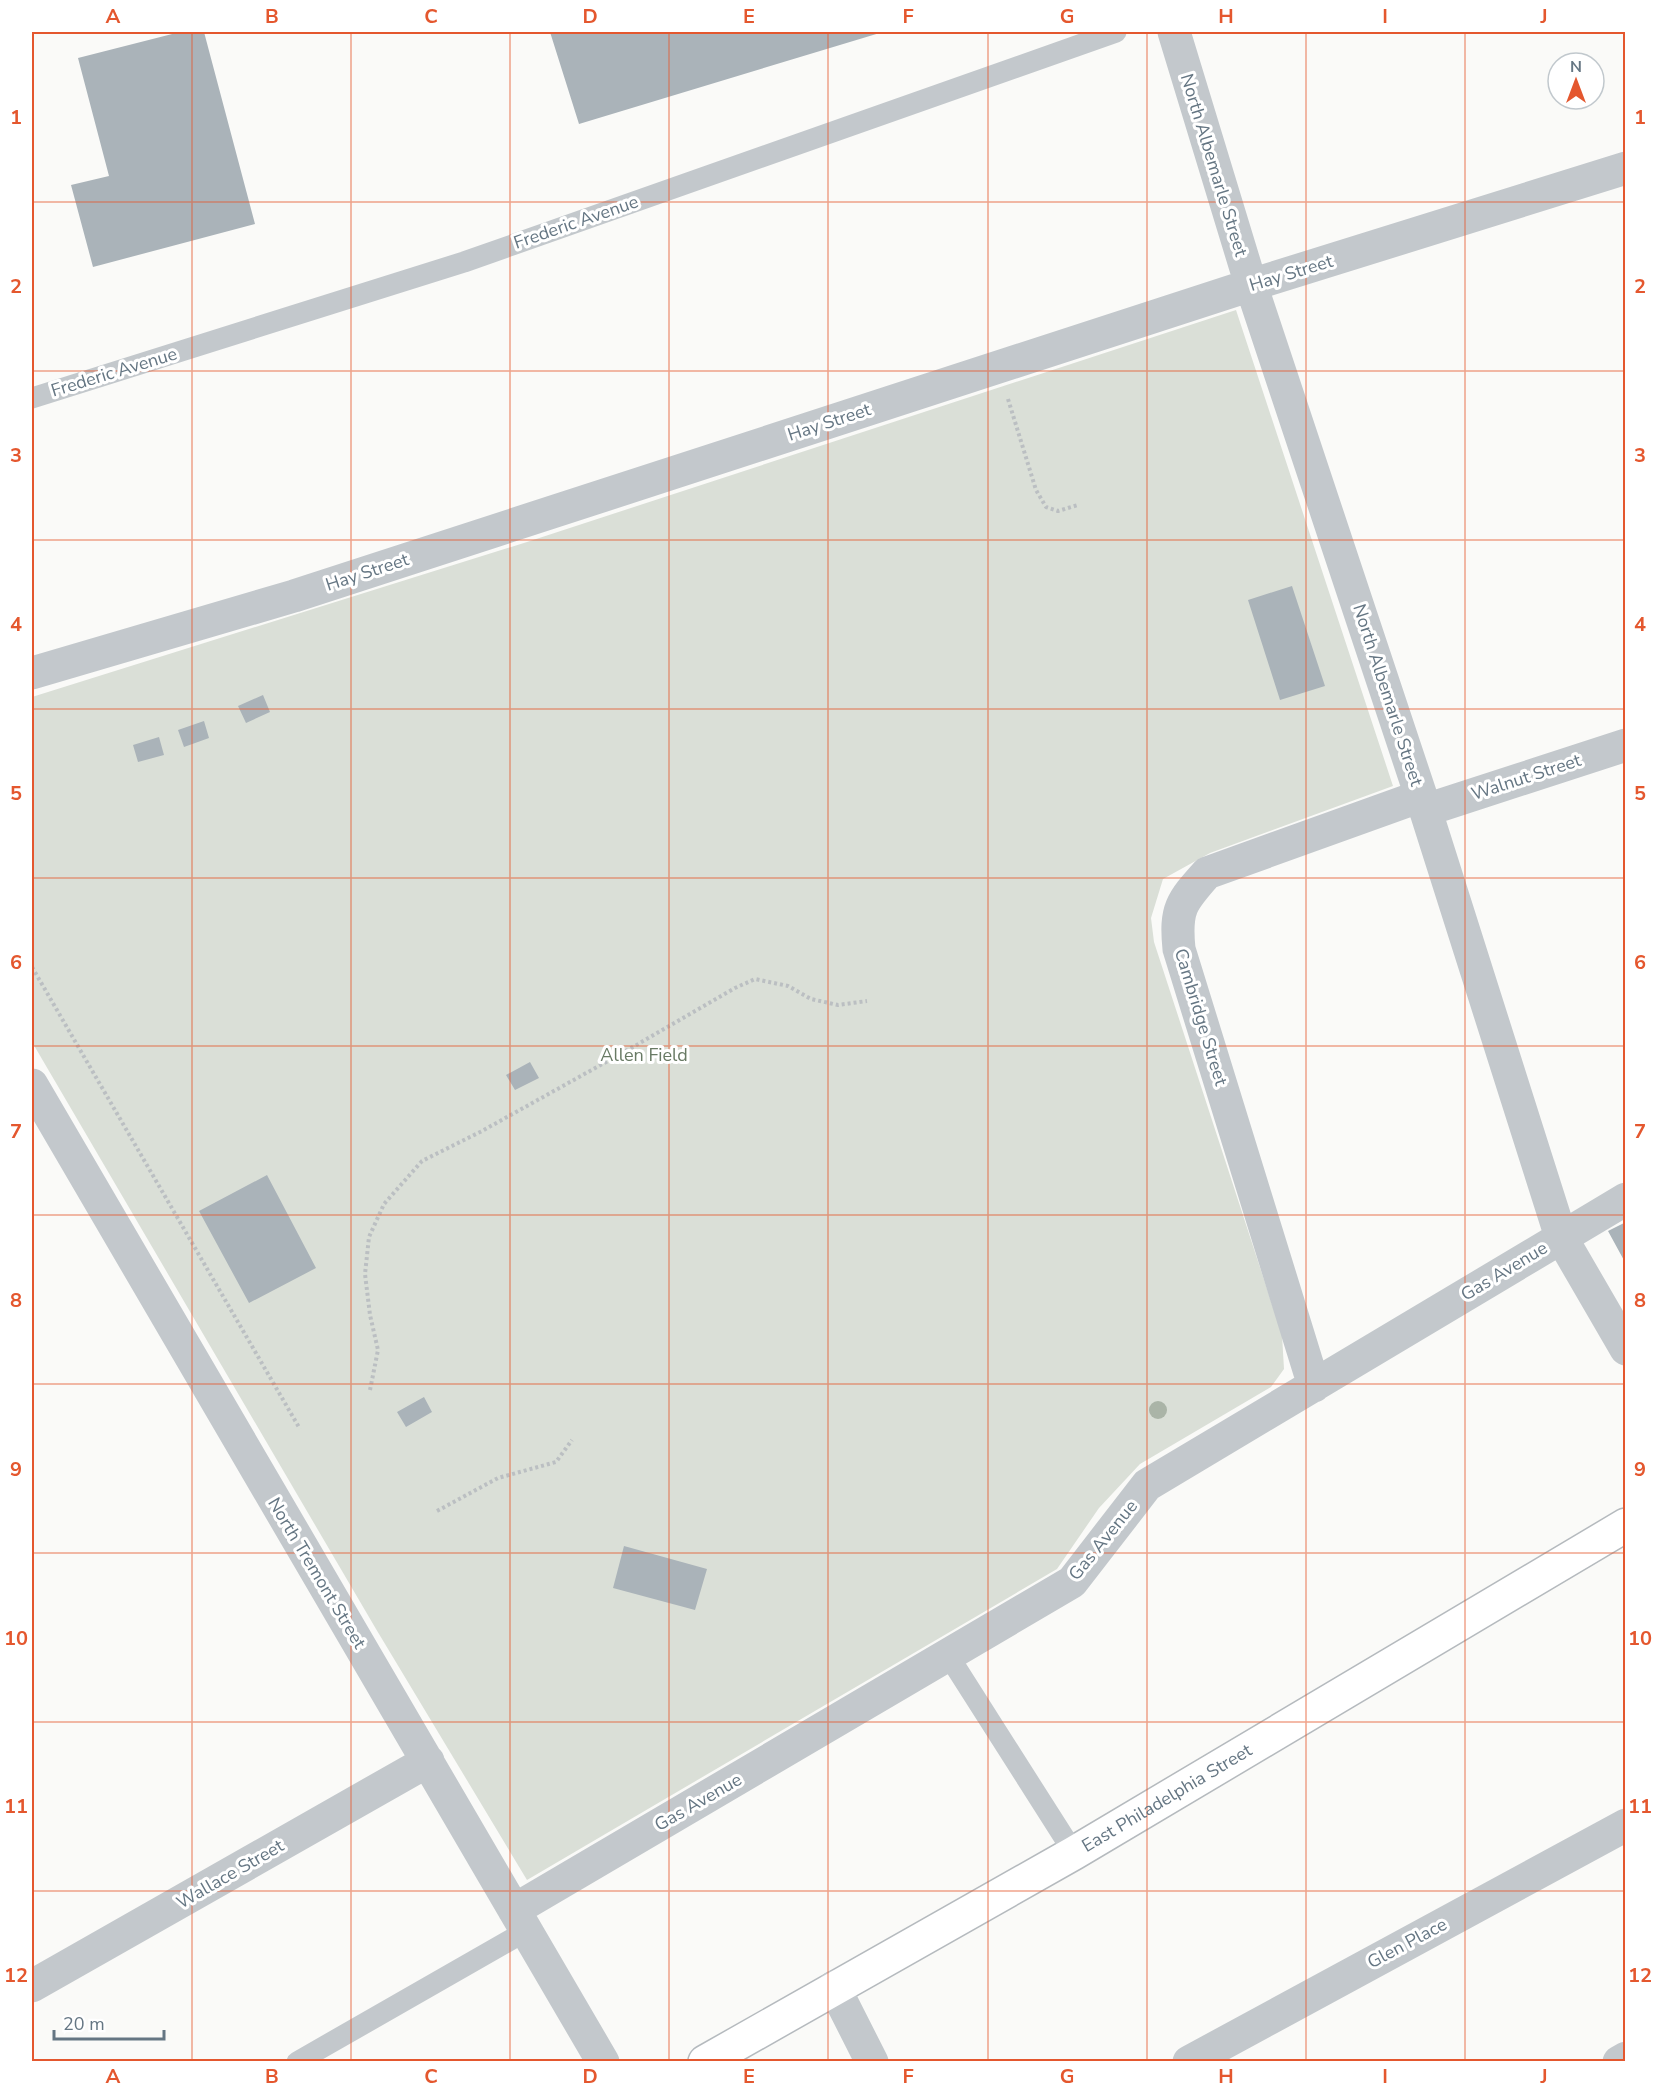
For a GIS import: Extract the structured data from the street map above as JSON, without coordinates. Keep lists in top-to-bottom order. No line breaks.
{"streets":{"main road":["East Philadelphia Street"],"street":["North Albemarle Street","Hay Street","Walnut Street","Cambridge Street","Gas Avenue","North Tremont Street","Wallace Street","Glen Place"],"lane":["Frederic Avenue"]},"crossings":[["North Albemarle Street","Hay Street"],["North Albemarle Street","Walnut Street"],["North Albemarle Street","Cambridge Street"],["North Albemarle Street","Gas Avenue"],["Walnut Street","Cambridge Street"],["Cambridge Street","Gas Avenue"],["Gas Avenue","North Tremont Street"],["North Tremont Street","Wallace Street"]],"parks":["Allen Field"],"scale_bar":"20 m","north":"top","grid":{"columns":["A","B","C","D","E","F","G","H","I","J"],"rows":["1","2","3","4","5","6","7","8","9","10","11","12"]}}
